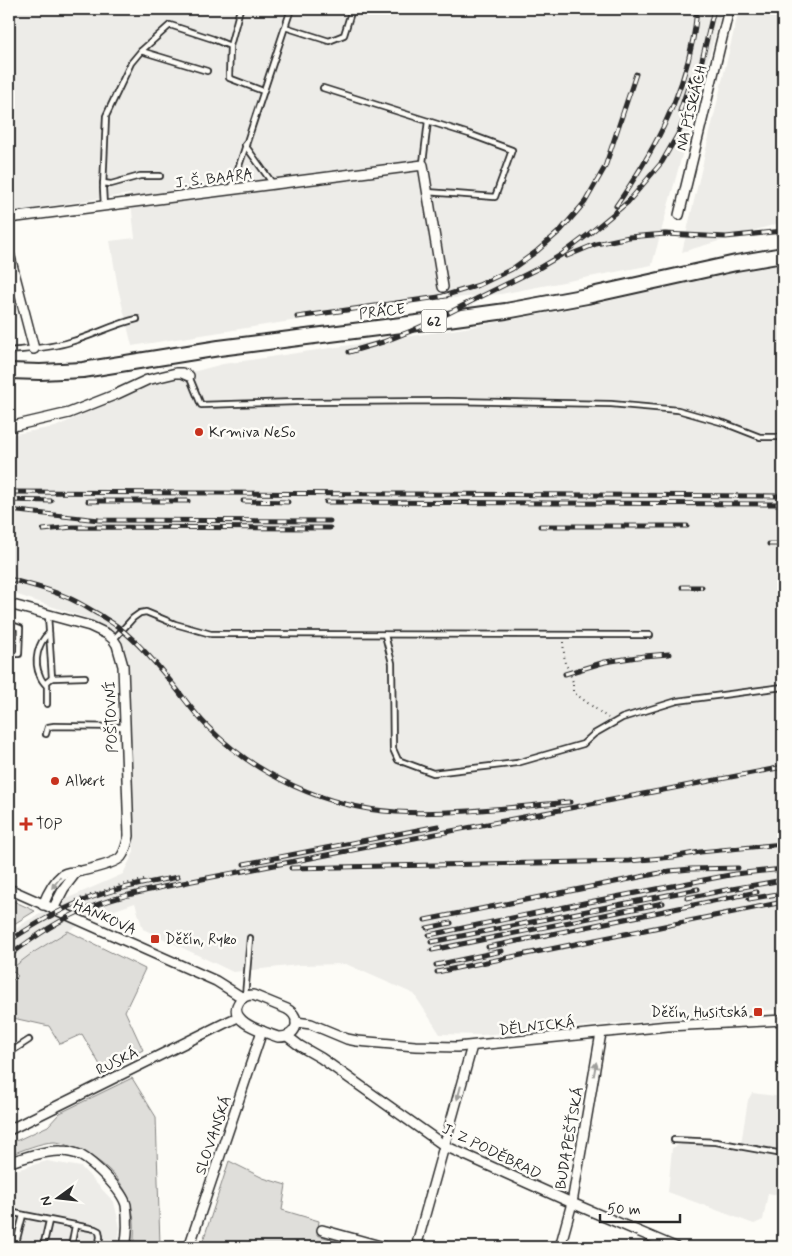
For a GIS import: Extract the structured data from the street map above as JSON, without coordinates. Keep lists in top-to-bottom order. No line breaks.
{"streets":{"main road":["PRÁCE","62"],"street":["NA PÍSKÁCH","J. Š. BAARA","POŠTOVNÍ","HANKOVA","DĚLNICKÁ","RUSKÁ","SLOVANSKÁ","BUDAPEŠŤSKÁ","J. Z PODĚBRAD"]},"crossings":[["PRÁCE","62"],["POŠTOVNÍ","HANKOVA"],["DĚLNICKÁ","BUDAPEŠŤSKÁ"],["BUDAPEŠŤSKÁ","J. Z PODĚBRAD"]],"one_way":["BUDAPEŠŤSKÁ"],"places":{"other":["Krmiva NeSo","Albert"],"health":["TOP"],"transit":["Děčín, Ryko","Děčín, Husitská"]},"scale_bar":"50 m","north":"left"}
